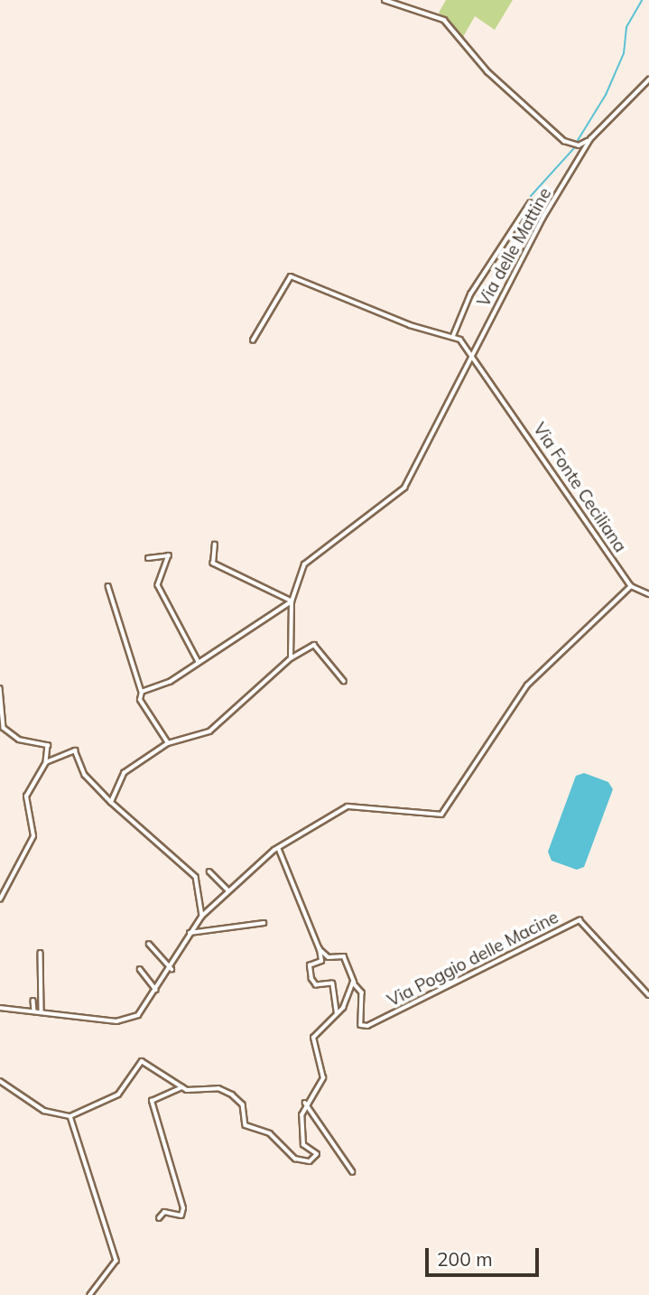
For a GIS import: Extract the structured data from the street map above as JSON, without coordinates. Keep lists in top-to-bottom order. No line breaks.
{"streets":{"street":["Via delle Mattine","Via Fonte Ceciliana","Via Poggio delle Macine"]},"crossings":[["Via delle Mattine","Via Fonte Ceciliana"]],"scale_bar":"200 m"}
